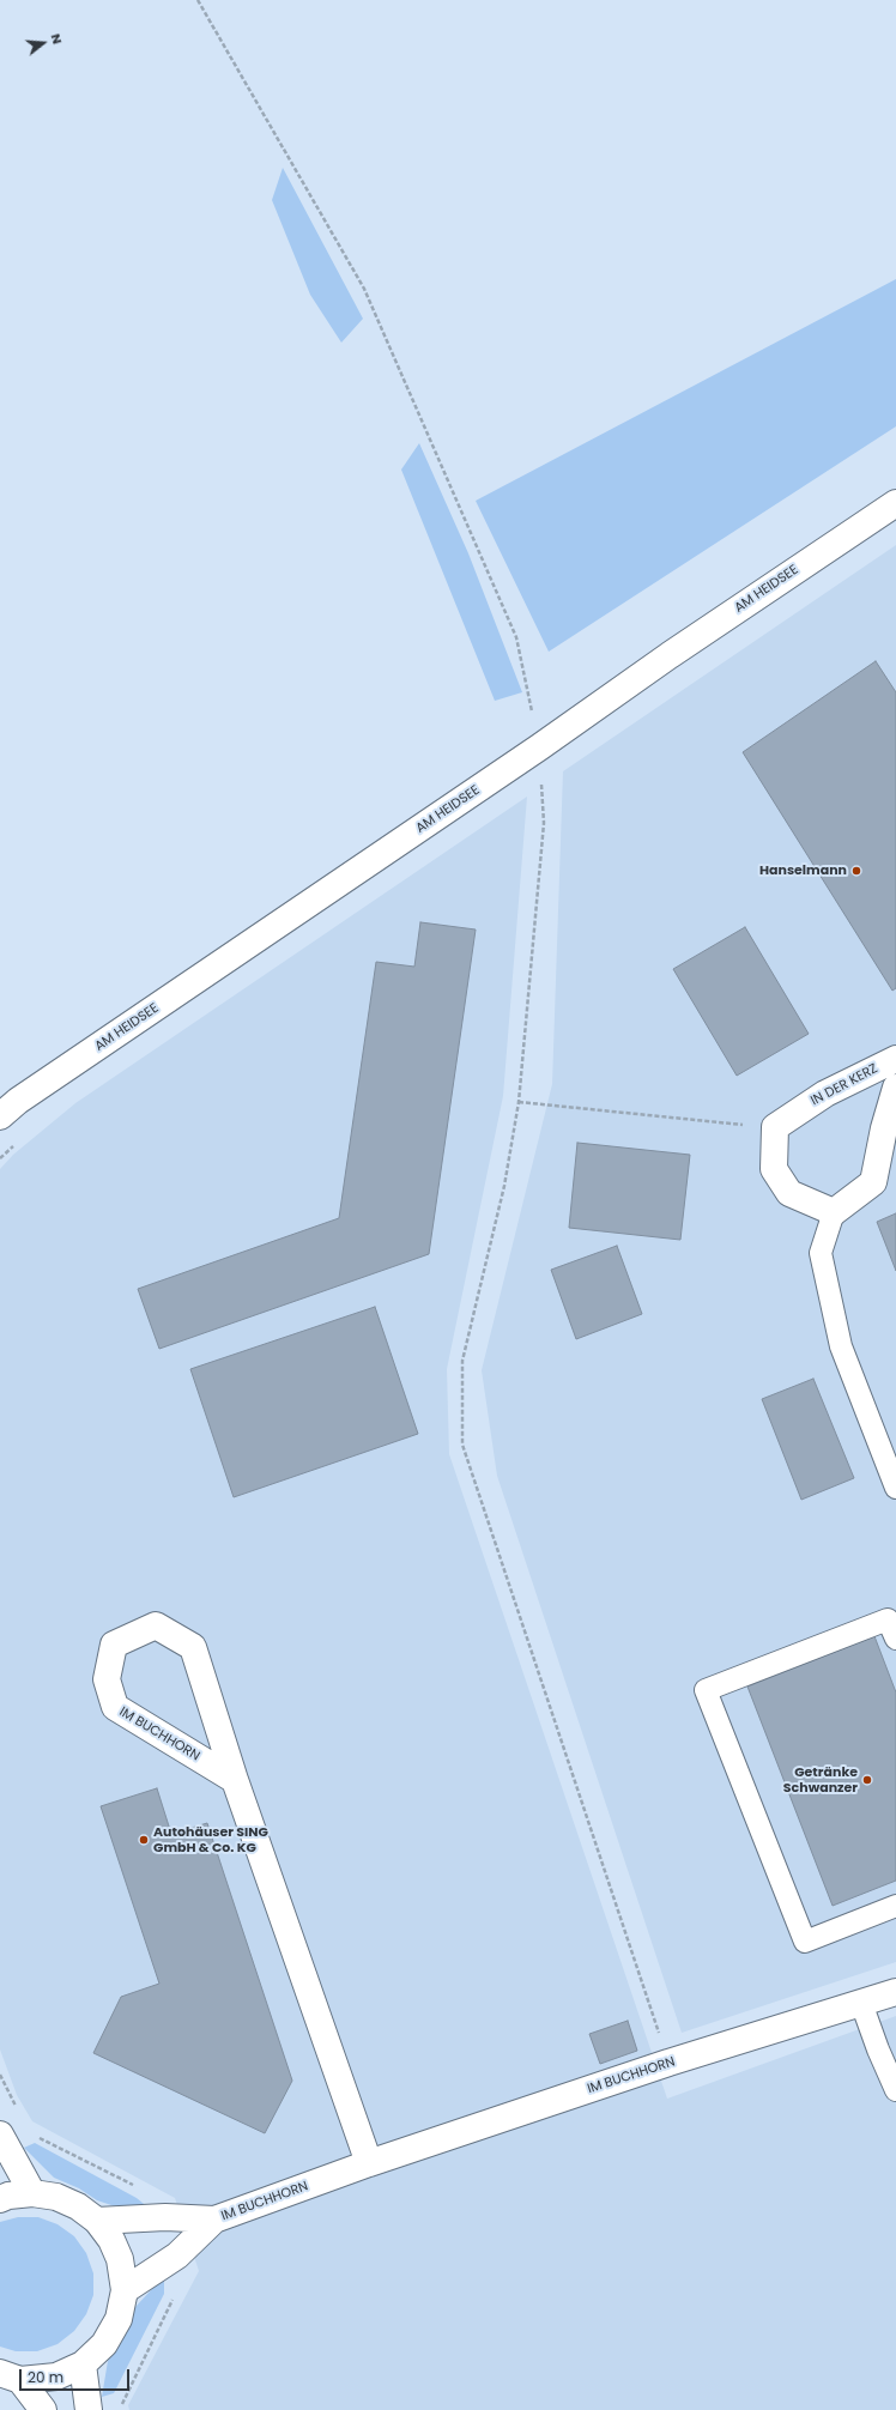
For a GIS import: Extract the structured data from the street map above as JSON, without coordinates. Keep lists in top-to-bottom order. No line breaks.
{"streets":{"street":["AM HEIDSEE","IN DER KERZ","IM BUCHHORN"]},"places":["Hanselmann","Getränke Schwanzer","Autohäuser SING GmbH & Co. KG"],"scale_bar":"20 m","north":"right"}
